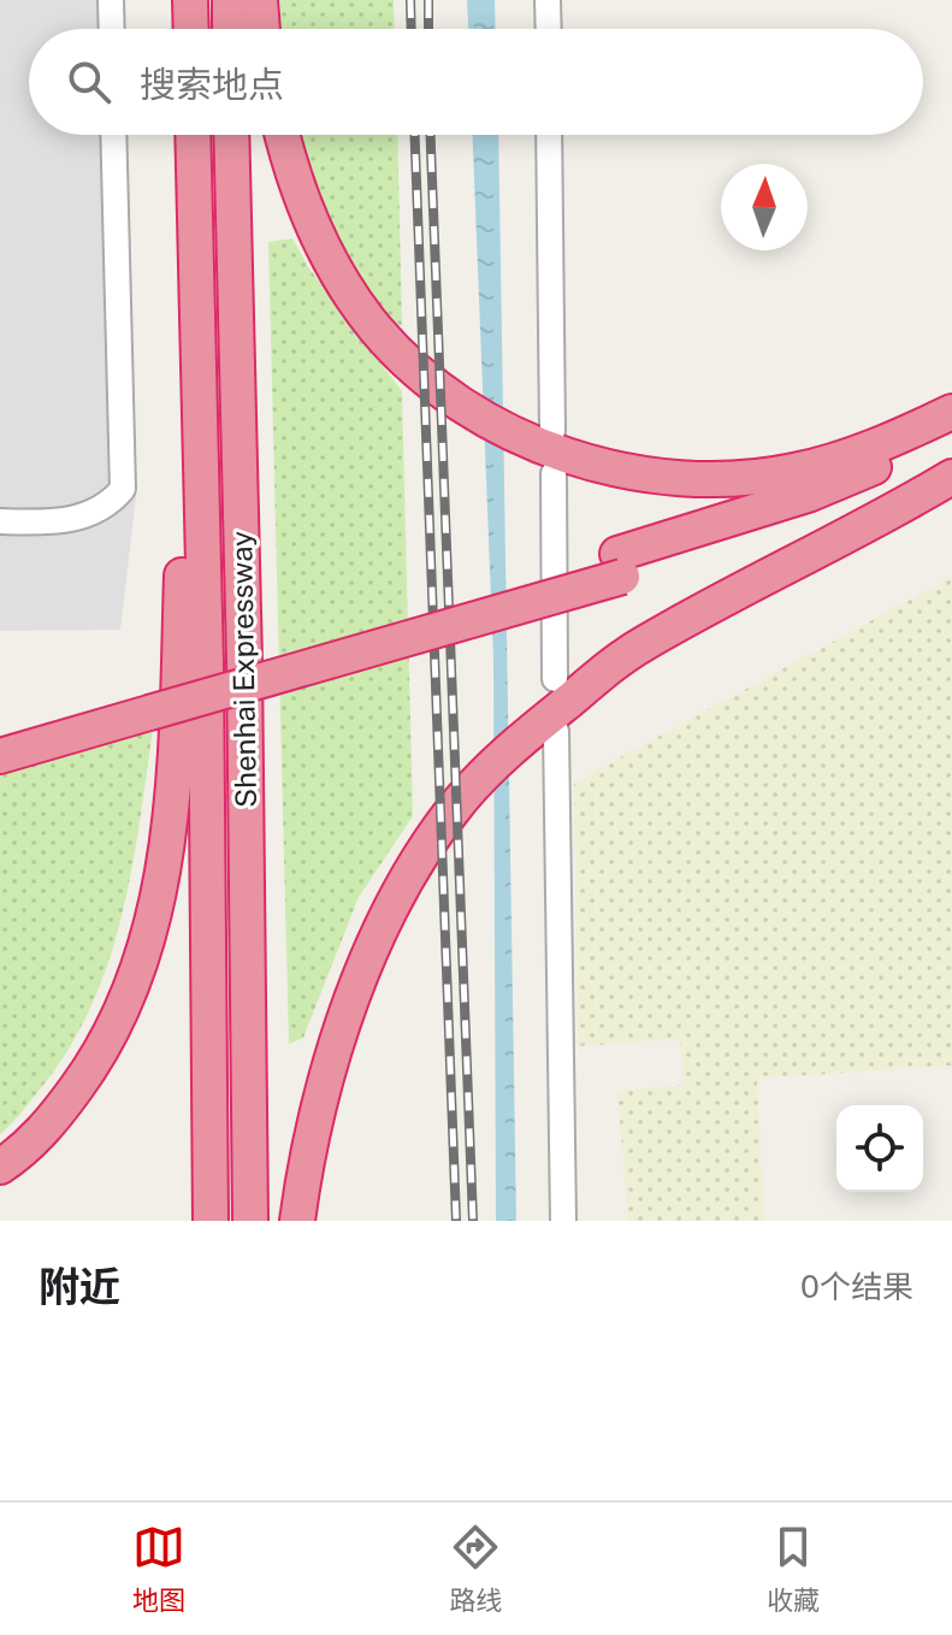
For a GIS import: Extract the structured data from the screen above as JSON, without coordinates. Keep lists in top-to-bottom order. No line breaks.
{"streets":{"highway":["Shenhai Expressway"]},"north":"top","page":{"search":"搜索地点","heading":["附近","0个结果"],"nav":["地图","路线","收藏"]}}
